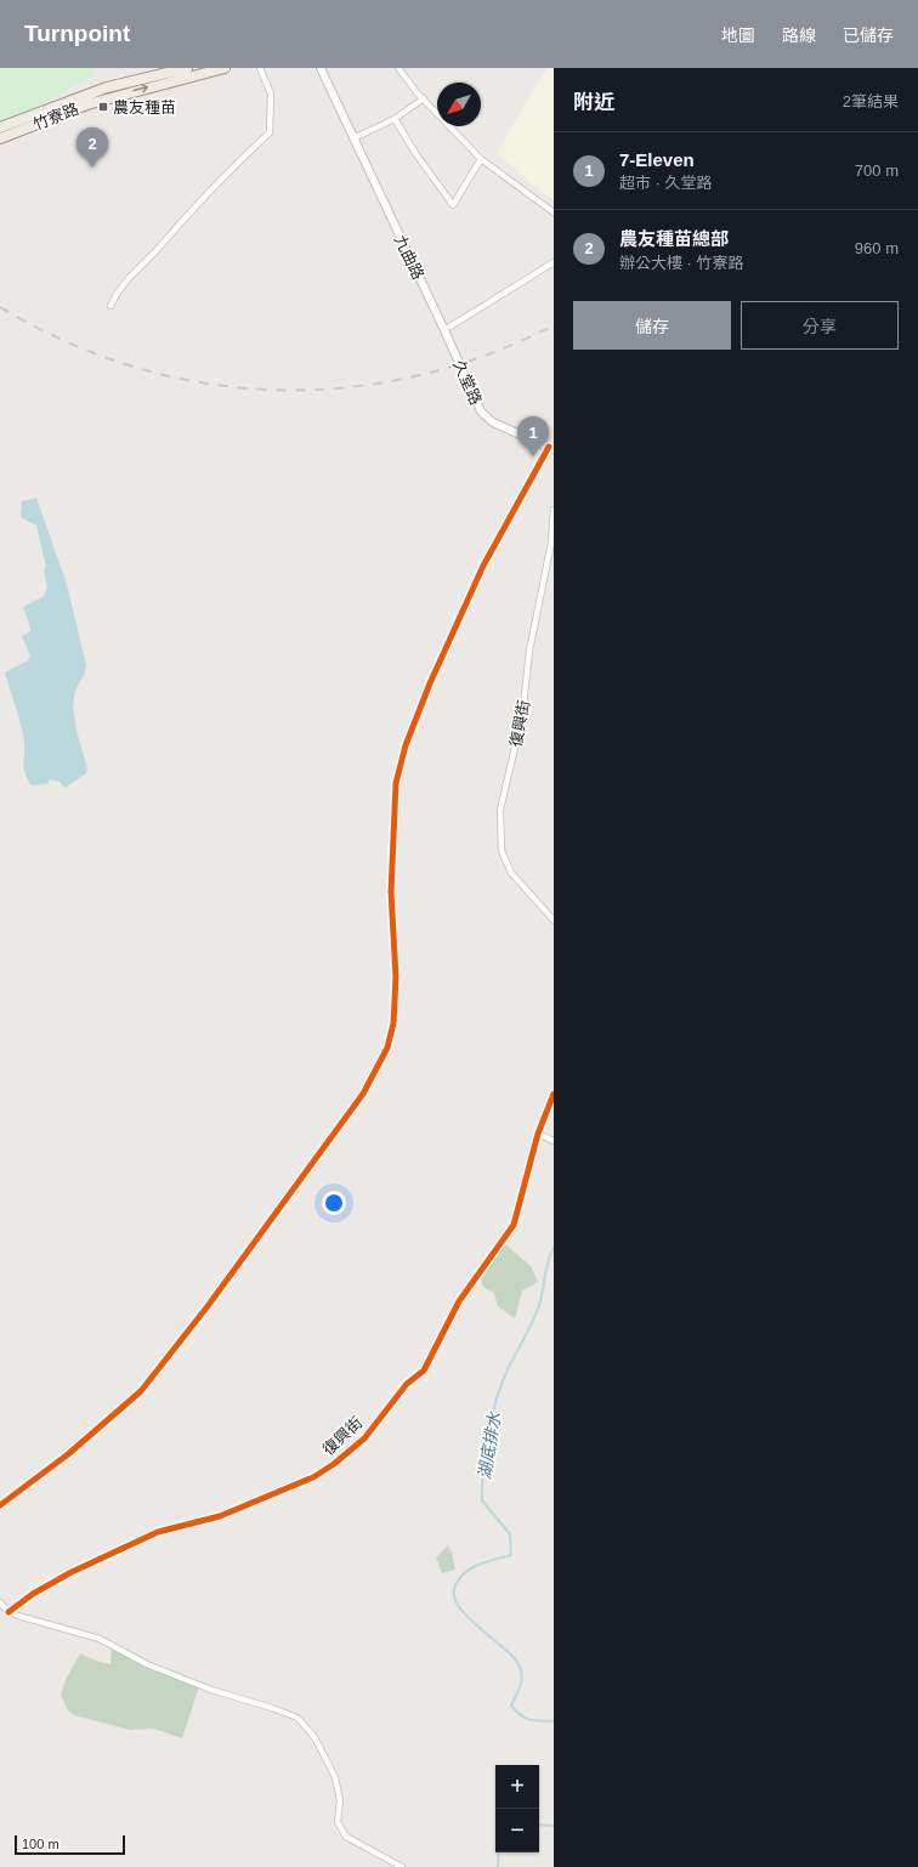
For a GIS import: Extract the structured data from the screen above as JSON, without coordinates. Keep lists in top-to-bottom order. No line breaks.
{"streets":{"main road":["竹寮路"],"street":["九曲路","久堂路","復興街"]},"crossings":[["九曲路","久堂路"]],"water":["湖底排水"],"places":{"transit":["農友種苗"]},"scale_bar":"100 m","north":"bottom left","page":{"header":"Turnpoint","nav":["地圖","路線","已儲存"],"heading":["附近","2筆結果"],"pins":["2","1"],"list":[{"mark":"1","name":"7-Eleven","note":"超市 · 久堂路","value":"700 m"},{"mark":"2","name":"農友種苗總部","note":"辦公大樓 · 竹寮路","value":"960 m"}],"buttons":["儲存","分享"],"map_buttons":["+","−"],"scale":"100 m"}}
